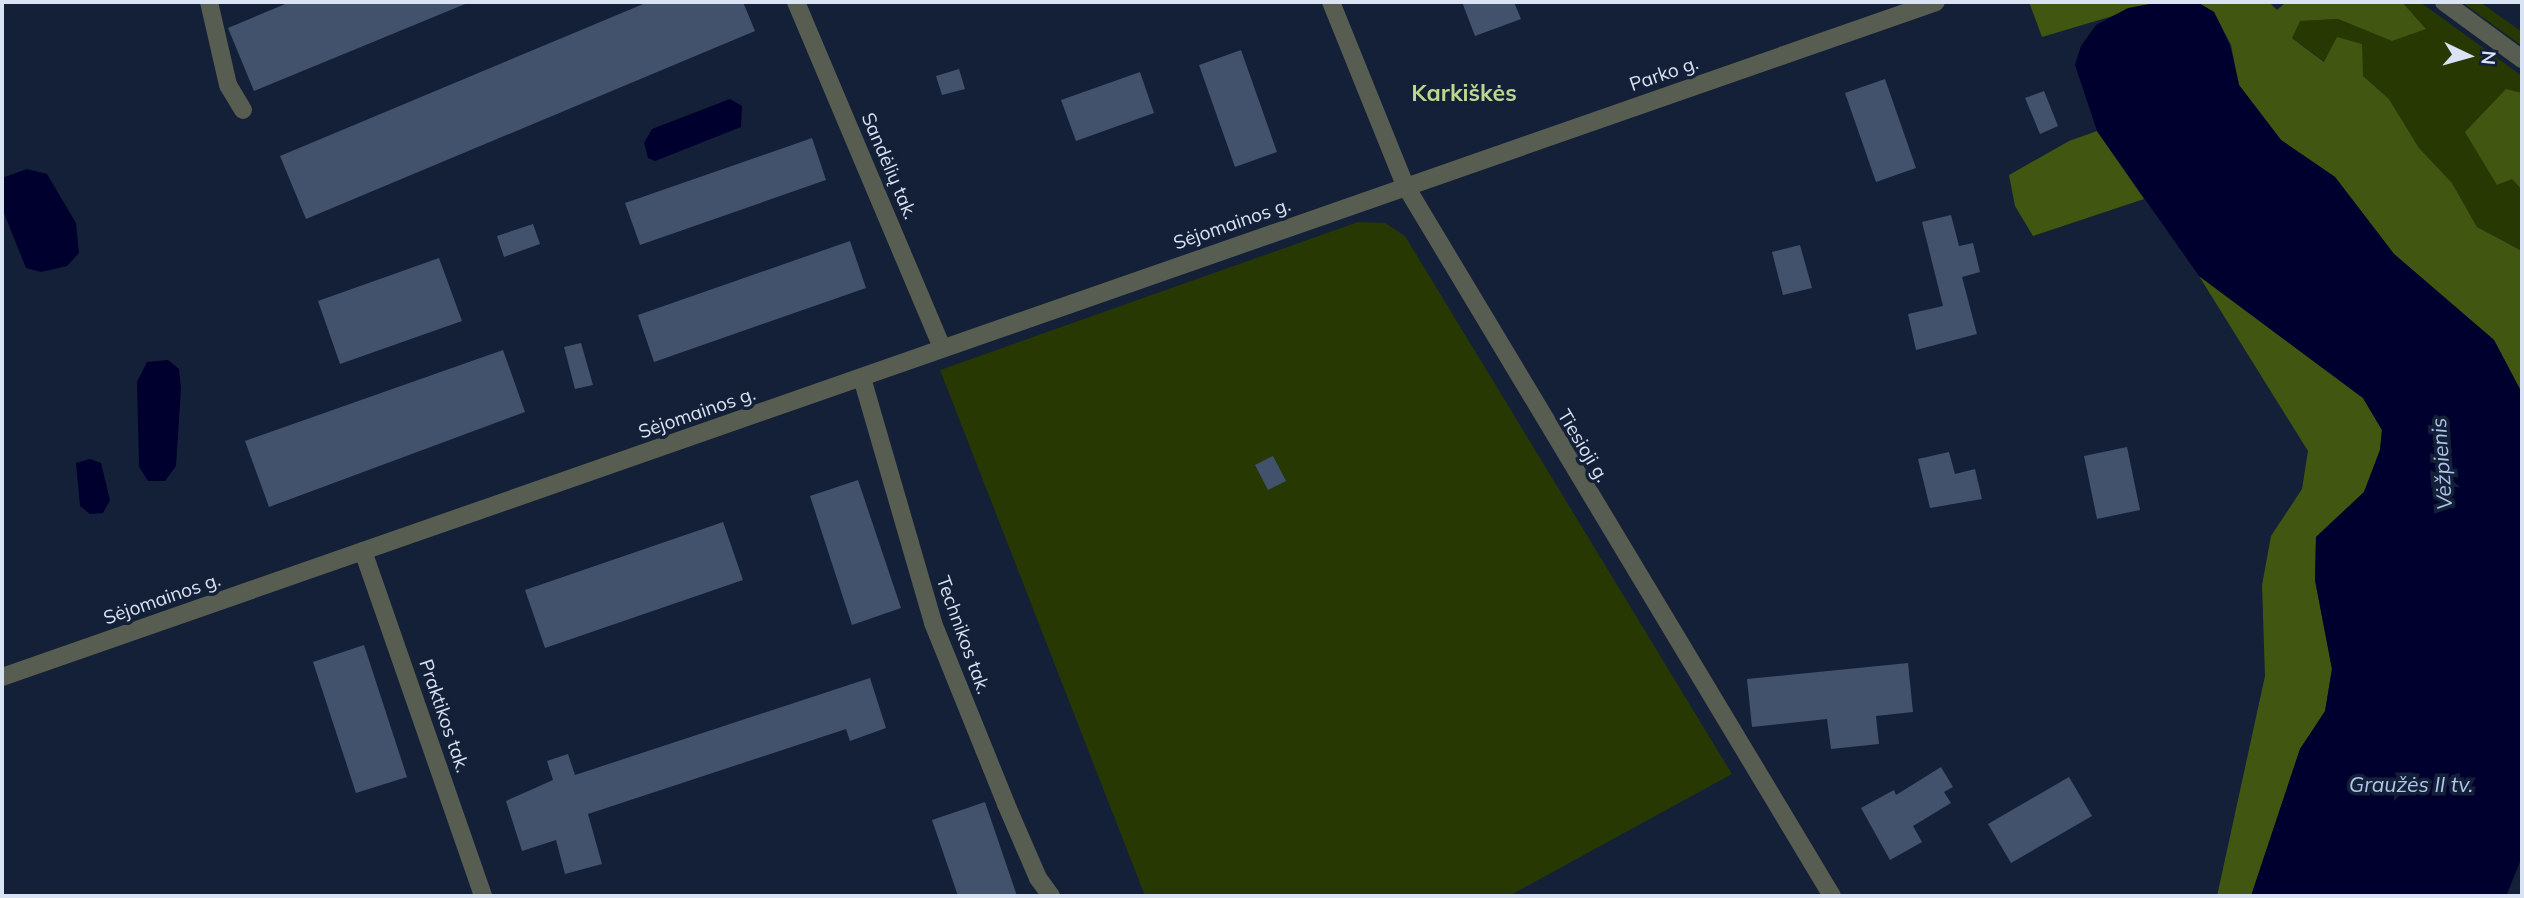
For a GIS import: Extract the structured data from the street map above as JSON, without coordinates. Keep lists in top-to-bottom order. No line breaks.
{"streets":{"street":["Parko g.","Sandėlių tak.","Sėjomainos g.","Tiesioji g.","Technikos tak.","Praktikos tak."]},"crossings":[["Parko g.","Sėjomainos g."],["Parko g.","Tiesioji g."],["Sandėlių tak.","Sėjomainos g."],["Sėjomainos g.","Tiesioji g."],["Sėjomainos g.","Technikos tak."],["Sėjomainos g.","Praktikos tak."]],"districts":["Karkiškės"],"water":["Vėžpienis","Graužės II tv."],"north":"right"}
